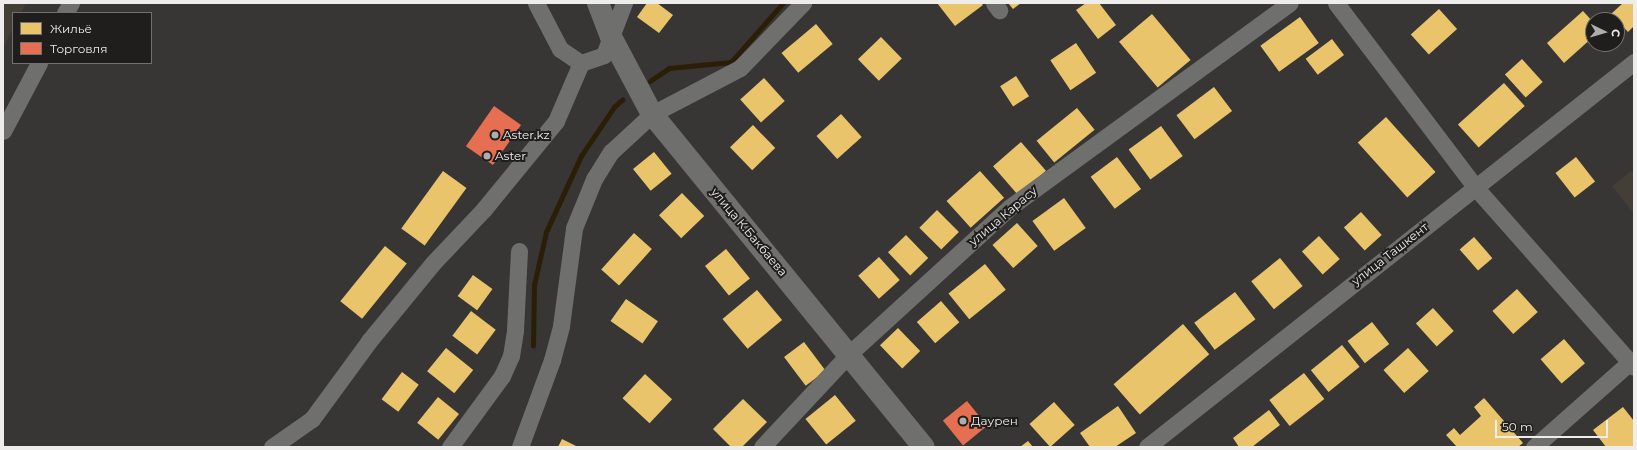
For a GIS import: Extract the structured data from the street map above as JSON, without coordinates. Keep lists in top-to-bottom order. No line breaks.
{"streets":{"street":["улица Карасу","улица К.Бакбаева","улица Ташкент"]},"crossings":[["улица Карасу","улица К.Бакбаева"]],"places":["Aster.kz","Aster","Даурен"],"legend":["Жильё","Торговля"],"scale_bar":"50 m","north":"right"}
